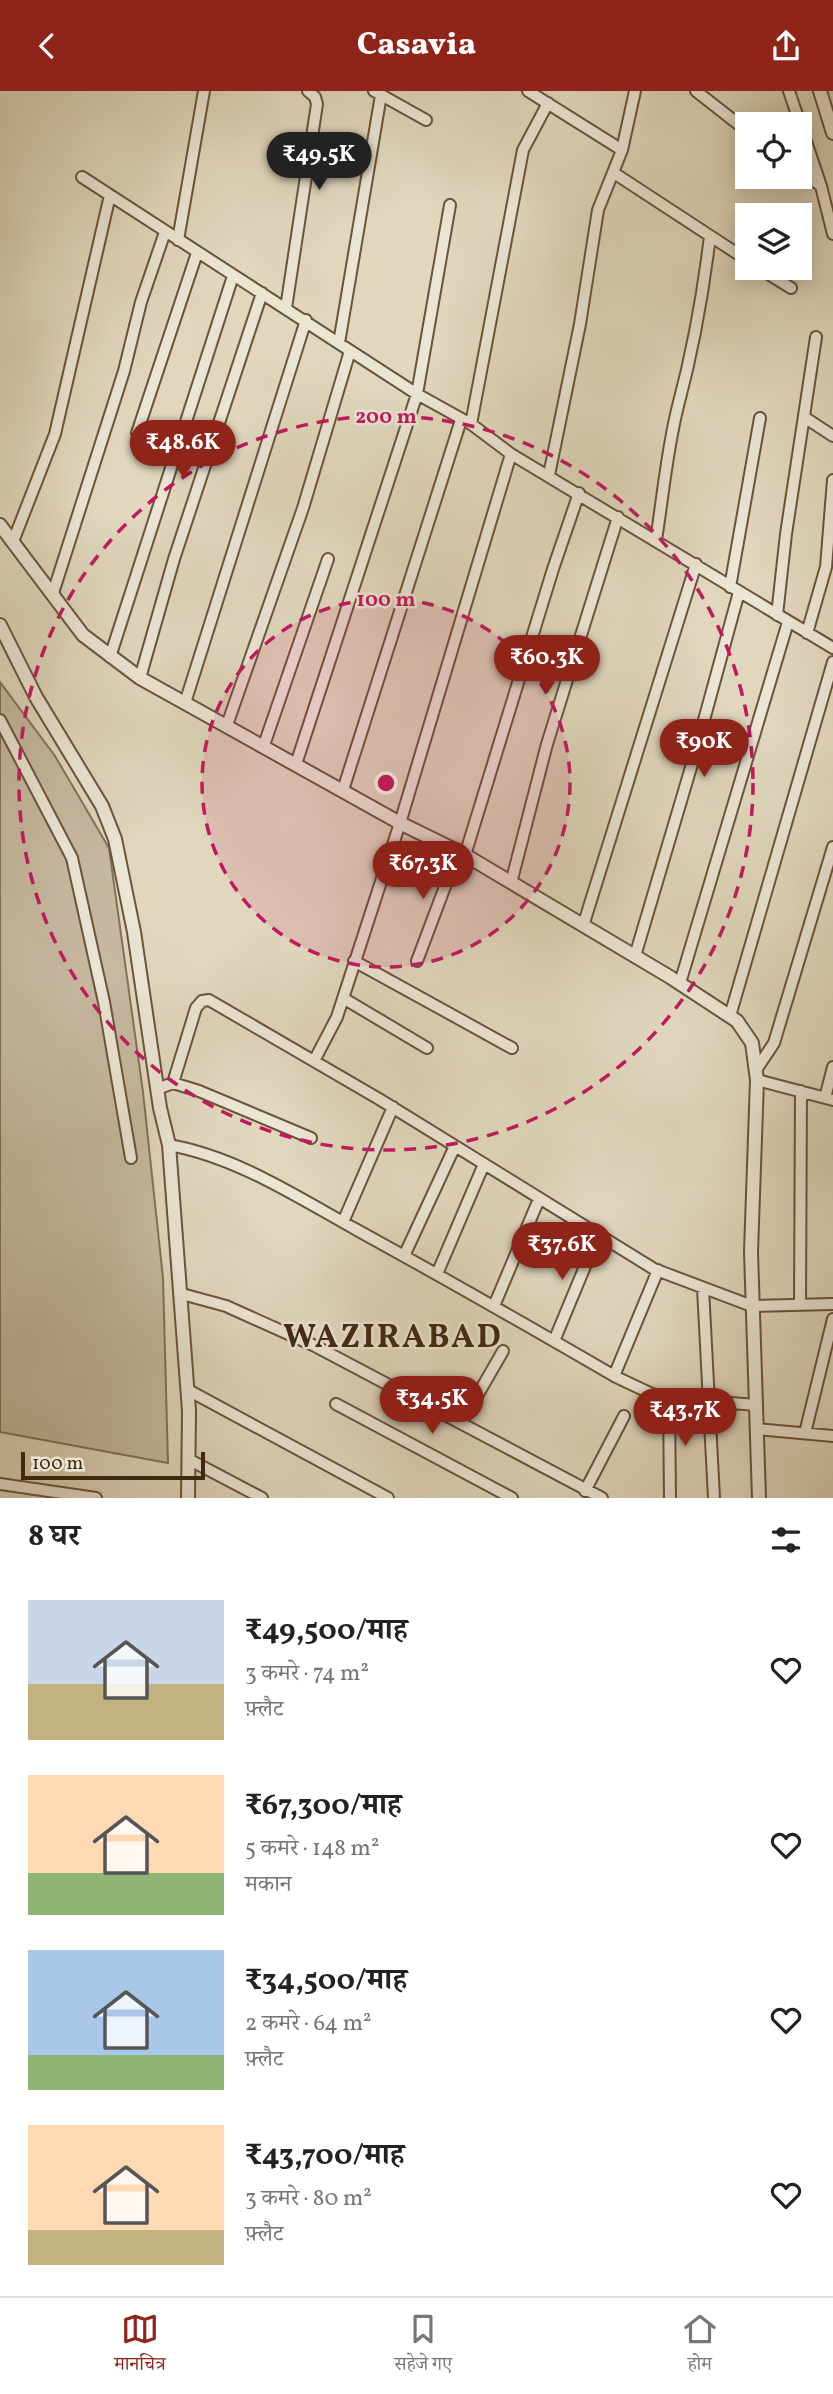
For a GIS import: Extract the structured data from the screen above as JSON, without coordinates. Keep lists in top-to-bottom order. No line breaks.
{"districts":["WAZIRABAD"],"scale_bar":"100 m","page":{"header":"Casavia","price":["₹49.5K","₹48.6K","₹60.3K","₹90K","₹67.3K","₹37.6K","₹34.5K","₹43.7K"],"scale":"100 m","heading":"8 घर","list":[{"name":"₹49,500/माह","note":"3 कमरे · 74 m² · फ़्लैट"},{"name":"₹67,300/माह","note":"5 कमरे · 148 m² · मकान"},{"name":"₹34,500/माह","note":"2 कमरे · 64 m² · फ़्लैट"},{"name":"₹43,700/माह","note":"3 कमरे · 80 m² · फ़्लैट"}],"tabs":["मानचित्र","सहेजे गए","होम"]},"rings":["200 m","100 m"]}
